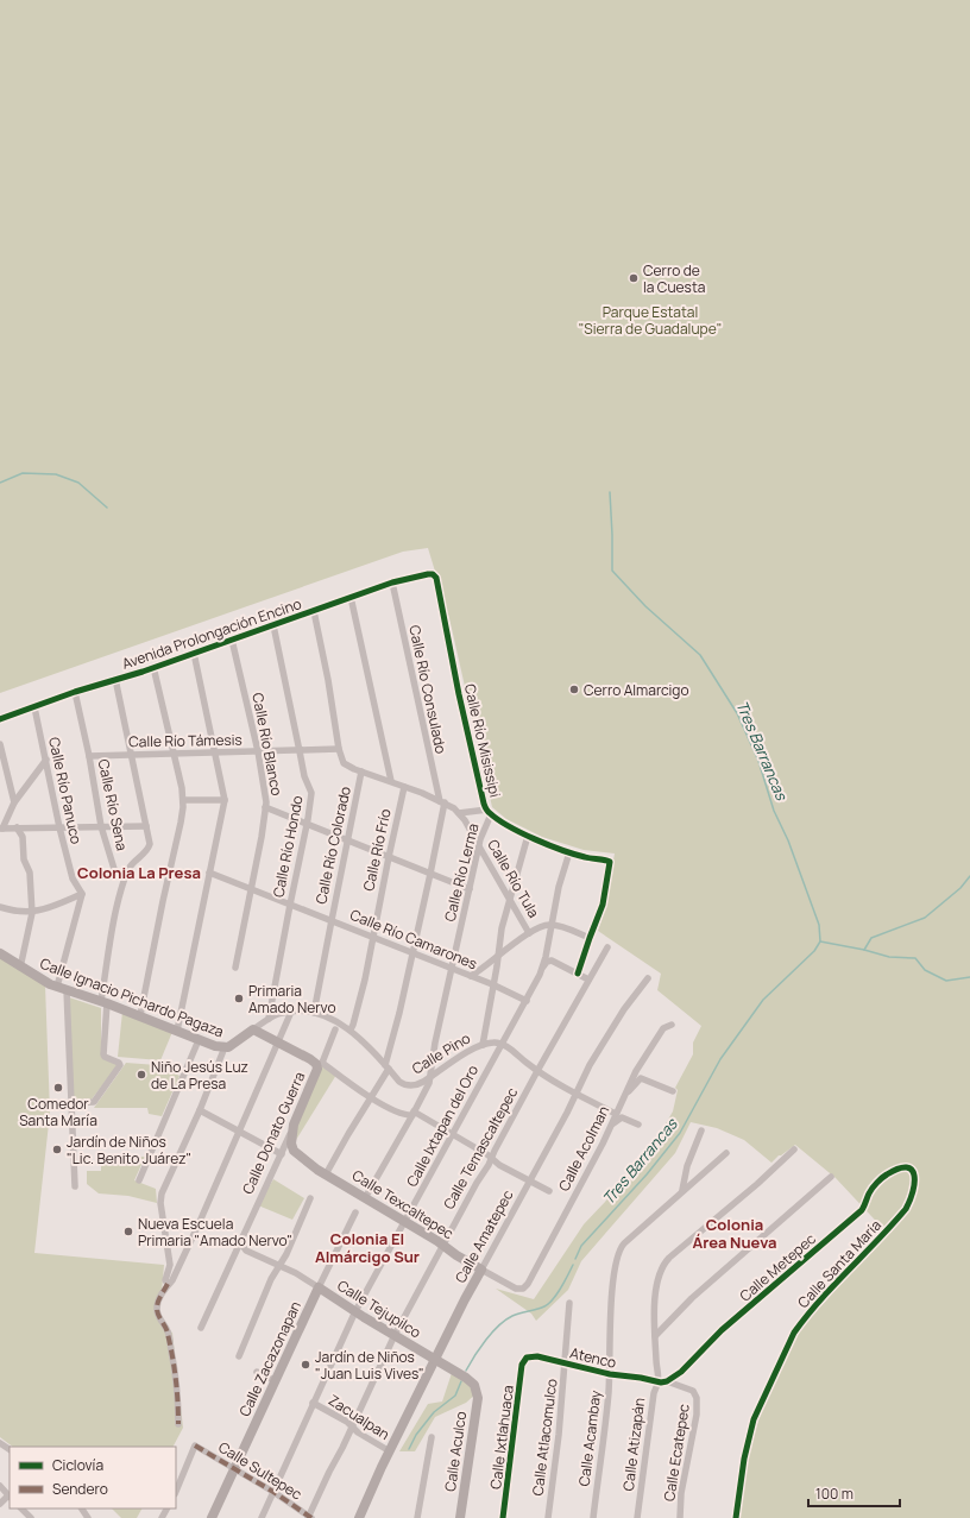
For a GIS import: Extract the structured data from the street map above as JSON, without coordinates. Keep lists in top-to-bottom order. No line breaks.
{"streets":{"street":["Avenida Prolongación Encino","Calle Río Consulado","Calle Río Támesis","Calle Río Misissipi","Calle Río Blanco","Calle Río Panuco","Calle Río Sena","Calle Río Colorado","Calle Río Hondo","Calle Río Frío","Calle Río Lerma","Calle Río Tula","Calle Río Camarones","Calle Ignacio Pichardo Pagaza","Calle Pino","Calle Ixtapan del Oro","Calle Donato Guerra","Calle Temascaltepec","Calle Acolman","Calle Texcaltepec","Calle Amatepec","Calle Santa María","Calle Metepec","Calle Tejupilco","Atenco","Calle Zacazonapan","Zacualpan","Calle Ixtlahuaca","Calle Atlacomulco","Calle Acambay","Calle Atizapán","Calle Aculco","Calle Ecatepec","Calle Sultepec"]},"crossings":[["Avenida Prolongación Encino","Calle Río Consulado"],["Avenida Prolongación Encino","Calle Río Misissipi"],["Avenida Prolongación Encino","Calle Río Blanco"],["Avenida Prolongación Encino","Calle Río Panuco"],["Avenida Prolongación Encino","Calle Río Sena"],["Avenida Prolongación Encino","Calle Río Colorado"],["Avenida Prolongación Encino","Calle Río Hondo"],["Calle Río Consulado","Calle Río Camarones"],["Calle Río Consulado","Calle Pino"],["Calle Río Consulado","Calle Texcaltepec"],["Calle Río Támesis","Calle Río Blanco"],["Calle Río Támesis","Calle Río Sena"],["Calle Río Támesis","Calle Río Colorado"],["Calle Río Támesis","Calle Río Hondo"],["Calle Río Misissipi","Calle Río Lerma"],["Calle Río Misissipi","Calle Río Tula"],["Calle Río Misissipi","Calle Ixtapan del Oro"],["Calle Río Blanco","Calle Río Camarones"],["Calle Río Colorado","Calle Río Camarones"],["Calle Río Colorado","Calle Pino"],["Calle Río Hondo","Calle Río Camarones"],["Calle Río Hondo","Calle Pino"],["Calle Río Frío","Calle Río Camarones"],["Calle Río Frío","Calle Pino"],["Calle Río Lerma","Calle Río Tula"],["Calle Río Lerma","Calle Río Camarones"],["Calle Río Lerma","Calle Pino"],["Calle Río Camarones","Calle Ixtapan del Oro"],["Calle Ignacio Pichardo Pagaza","Calle Pino"],["Calle Pino","Calle Ixtapan del Oro"],["Calle Ixtapan del Oro","Calle Texcaltepec"],["Calle Ixtapan del Oro","Calle Tejupilco"],["Calle Ixtapan del Oro","Zacualpan"],["Calle Ixtapan del Oro","Calle Sultepec"],["Calle Donato Guerra","Calle Texcaltepec"],["Calle Donato Guerra","Calle Tejupilco"],["Calle Temascaltepec","Calle Texcaltepec"],["Calle Temascaltepec","Calle Tejupilco"],["Calle Temascaltepec","Zacualpan"],["Calle Temascaltepec","Calle Sultepec"],["Calle Acolman","Calle Texcaltepec"],["Calle Texcaltepec","Calle Amatepec"],["Calle Amatepec","Calle Tejupilco"],["Calle Amatepec","Zacualpan"],["Calle Santa María","Calle Metepec"],["Calle Metepec","Calle Ecatepec"],["Calle Tejupilco","Calle Zacazonapan"],["Calle Tejupilco","Calle Aculco"],["Atenco","Calle Ixtlahuaca"],["Atenco","Calle Atlacomulco"],["Atenco","Calle Acambay"],["Atenco","Calle Atizapán"],["Calle Zacazonapan","Calle Sultepec"]],"districts":["Colonia La Presa","Colonia Área Nueva","Colonia El Almárcigo Sur"],"water":["Tres Barrancas"],"parks":["Parque Estatal \"Sierra de Guadalupe\""],"places":["Cerro de la Cuesta","Cerro Almarcigo","Primaria Amado Nervo","Niño Jesús Luz de La Presa","Comedor Santa María","Jardín de Niños \"Lic. Benito Juárez\"","Nueva Escuela Primaria \"Amado Nervo\"","Jardín de Niños \"Juan Luis Vives\""],"legend":["Ciclovía","Sendero"],"scale_bar":"100 m"}
